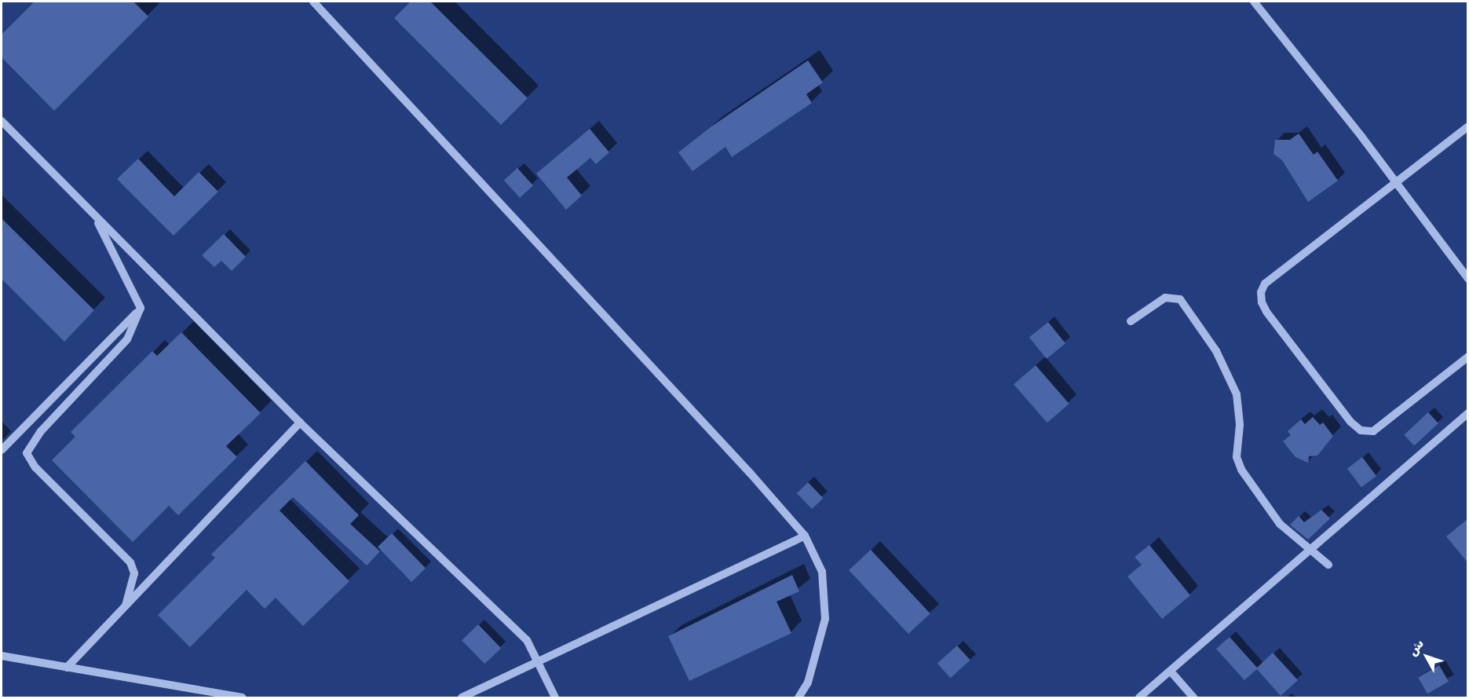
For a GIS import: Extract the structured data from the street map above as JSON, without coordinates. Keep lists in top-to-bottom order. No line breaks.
{"north":"top left"}
